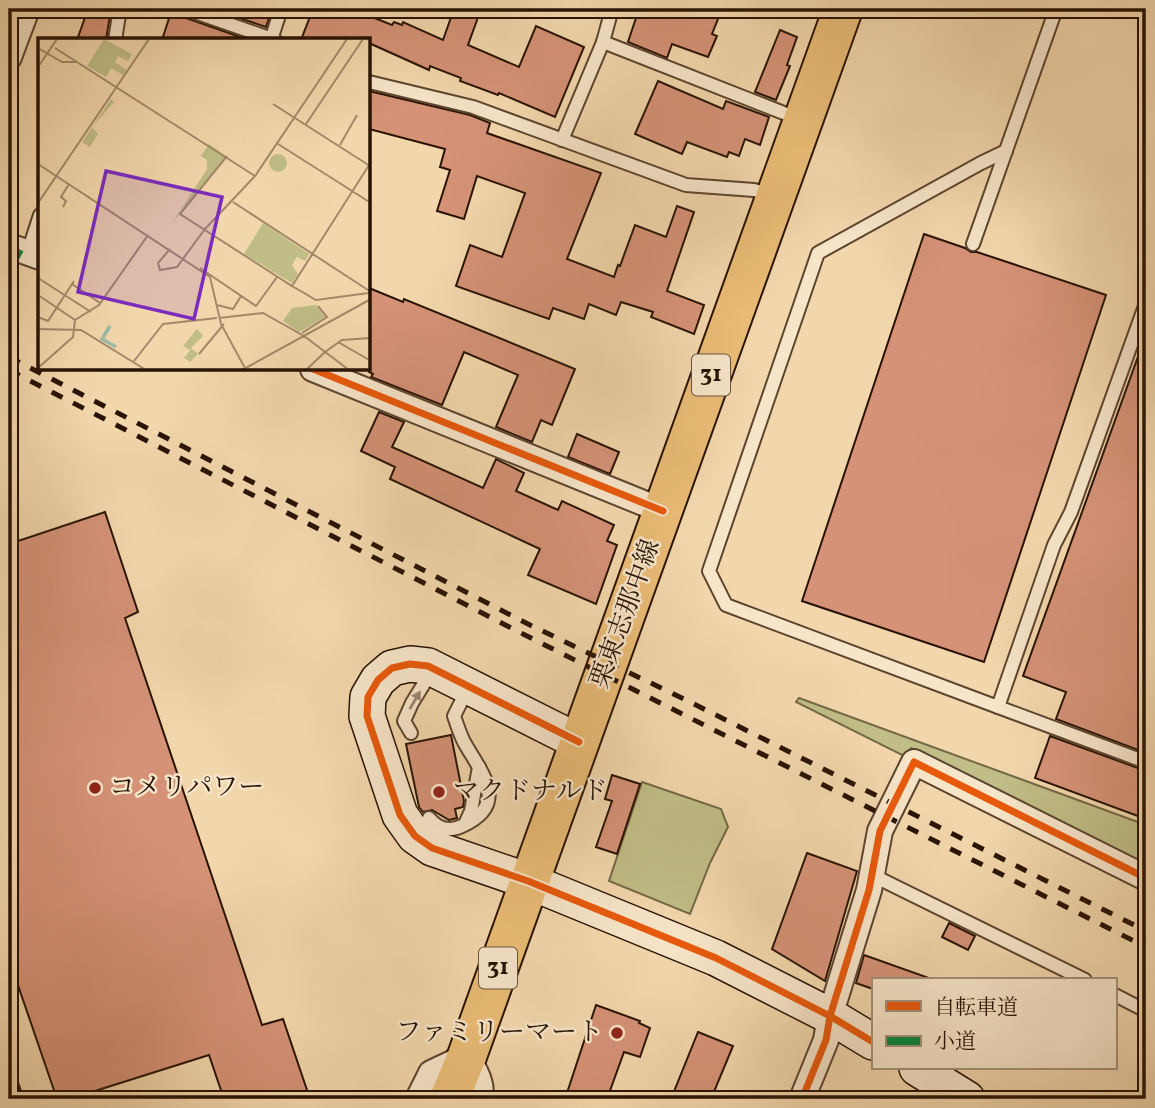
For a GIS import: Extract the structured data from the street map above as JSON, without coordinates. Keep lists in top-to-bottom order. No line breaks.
{"streets":{"main road":["31","栗東志那中線"]},"places":["コメリパワー","マクドナルド","ファミリーマート"],"legend":["自転車道","小道"]}
